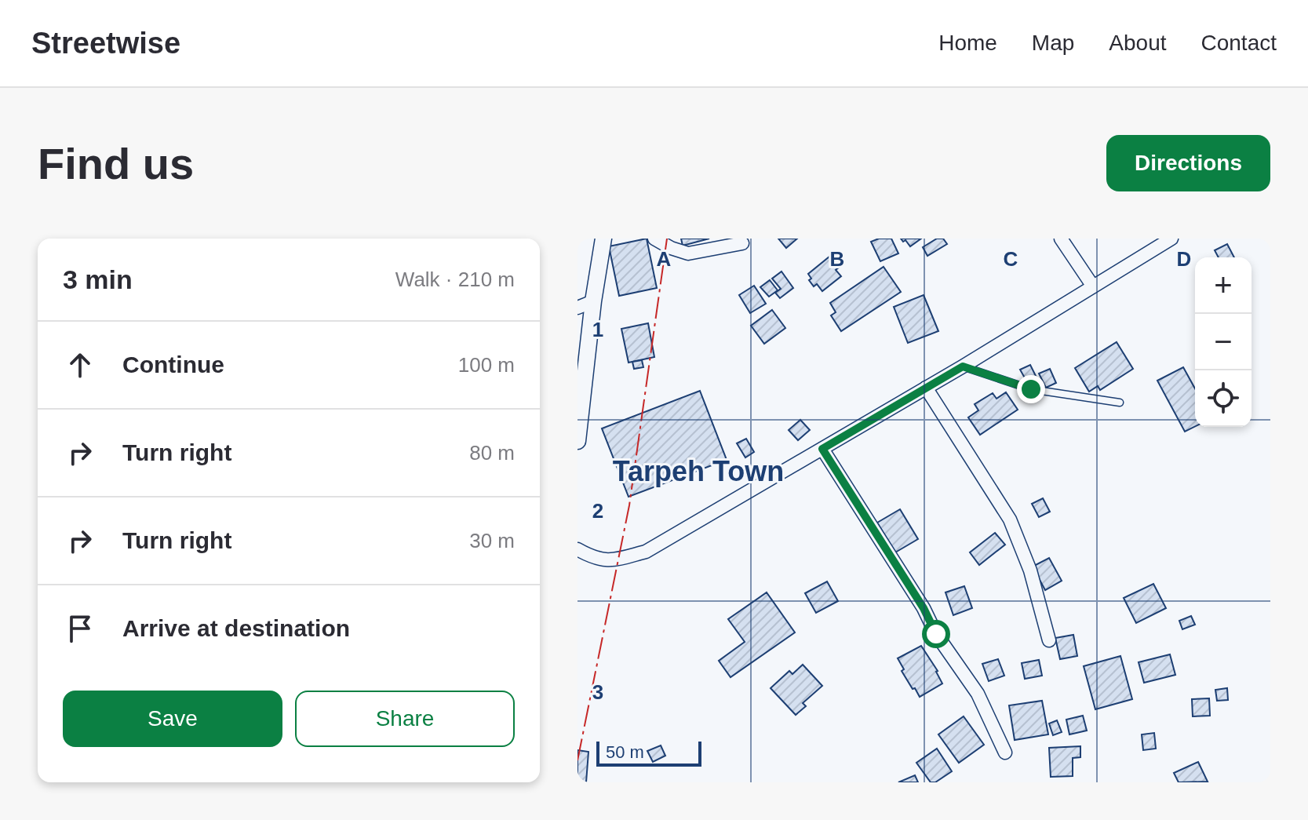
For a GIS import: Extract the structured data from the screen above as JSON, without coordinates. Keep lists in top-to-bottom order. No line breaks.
{"districts":["Tarpeh Town"],"scale_bar":"50 m","page":{"header":"Streetwise","nav":["Home","Map","About","Contact"],"buttons":["Directions",["Save","Share"]],"title":"Find us","heading":["3 min","Walk · 210 m"],"map_buttons":["+","−"],"list":[["Continue","100 m"],["Turn right","80 m"],["Turn right","30 m"],"Arrive at destination"],"scale":"50 m"},"grid":{"columns":["A","B","C","D"],"rows":["1","2","3"]}}
